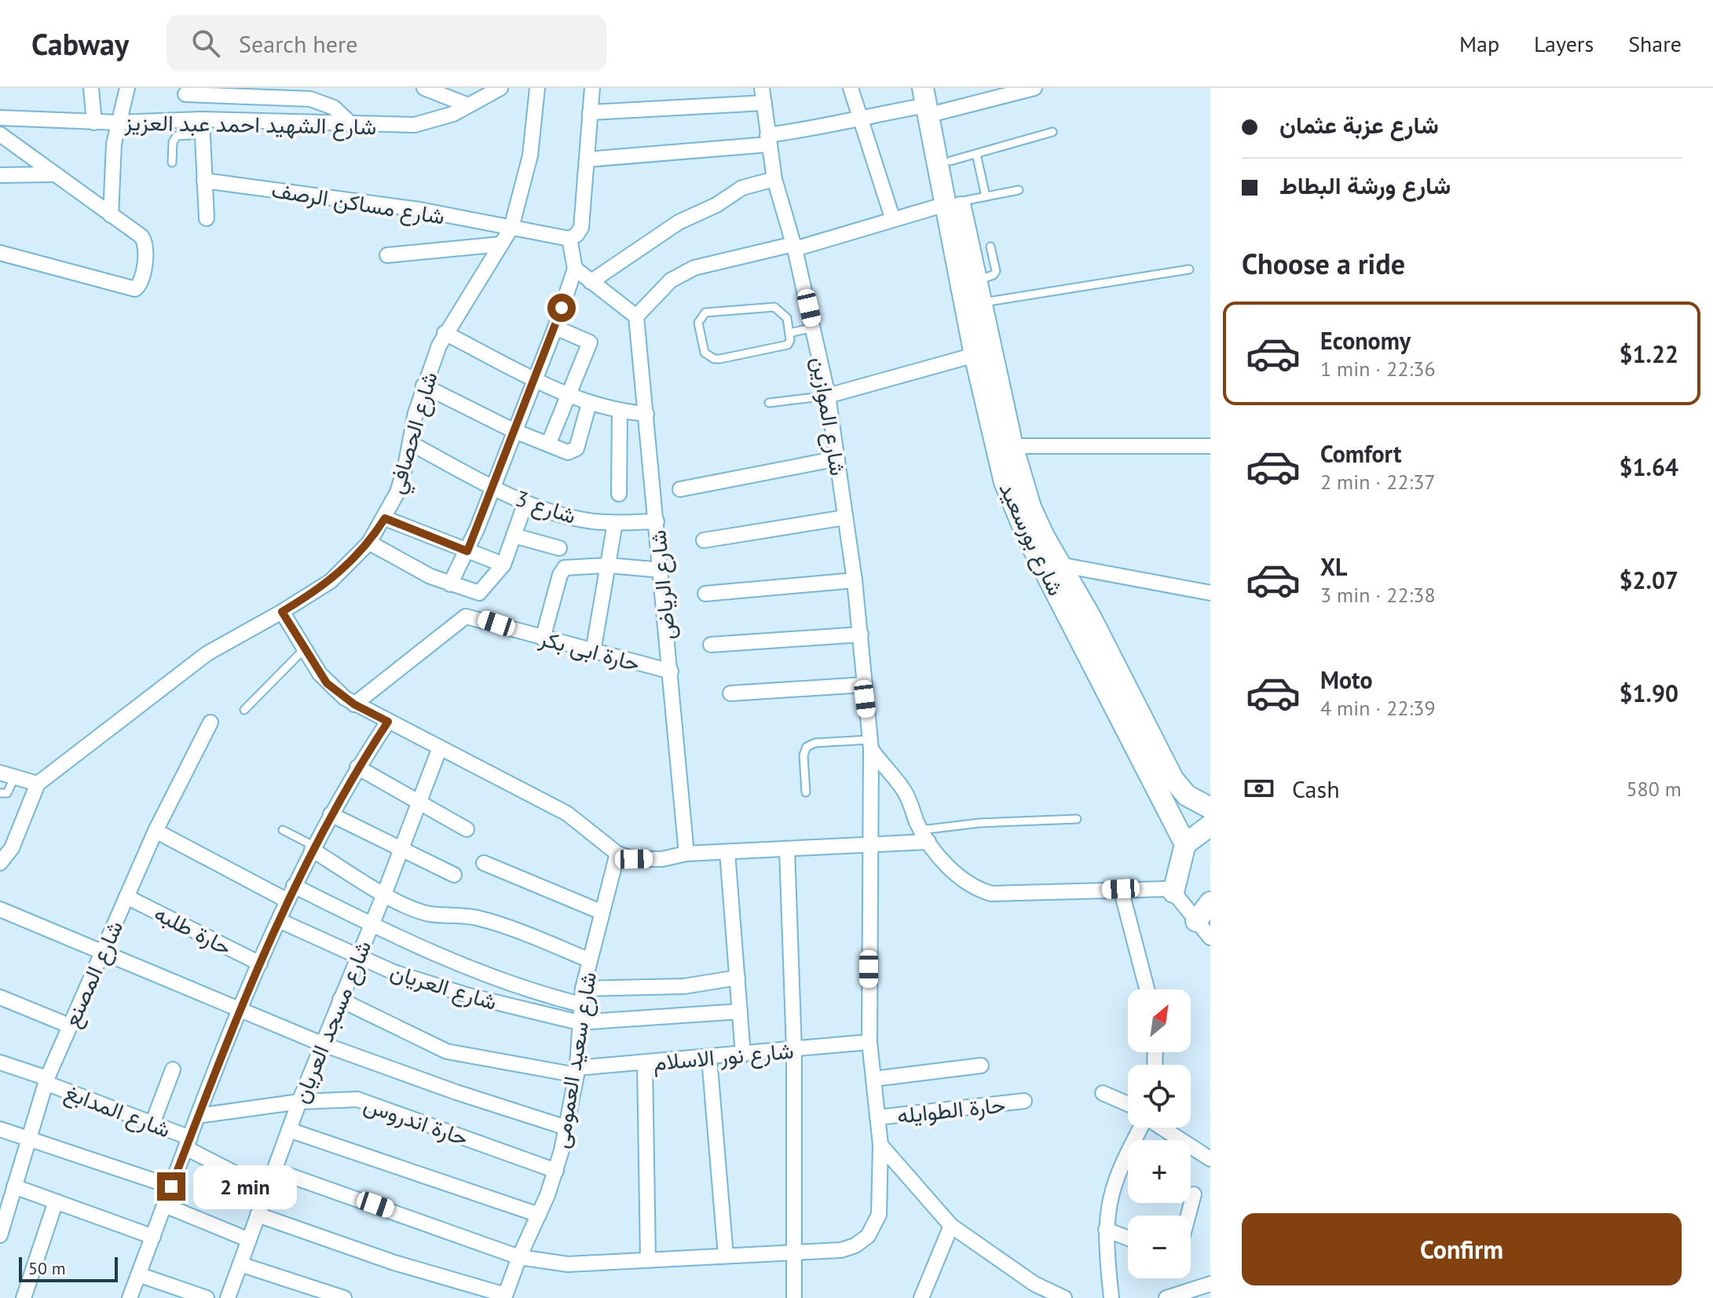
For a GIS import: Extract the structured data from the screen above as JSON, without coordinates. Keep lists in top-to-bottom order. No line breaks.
{"streets":{"main road":["شارع بورسعيد"],"street":["شارع الشهيد احمد عبد العزيز","شارع مساكن الرصف","شارع الموازين","شارع الحصافي","شارع 3","شارع الرياض","حارة ابى بكر","حارة طلبه","شارع المصنع","شارع العريان","شارع مسجد العريان","شارع نور الاسلام","شارع سعيد العمومى","حارة الطوايله","شارع المدابغ","حارة اندروس"]},"crossings":[["شارع مساكن الرصف","شارع الحصافي"],["شارع الموازين","شارع مسجد العريان"],["شارع الموازين","شارع نور الاسلام"],["شارع الموازين","شارع سعيد العمومى"],["شارع الموازين","حارة الطوايله"],["شارع الحصافي","شارع 3"],["شارع 3","شارع الرياض"],["شارع الرياض","حارة ابى بكر"],["حارة طلبه","شارع المصنع"],["شارع المصنع","شارع المدابغ"],["شارع العريان","شارع مسجد العريان"],["شارع العريان","شارع سعيد العمومى"],["شارع مسجد العريان","شارع نور الاسلام"],["شارع مسجد العريان","شارع المدابغ"],["شارع مسجد العريان","حارة اندروس"],["شارع نور الاسلام","شارع سعيد العمومى"],["شارع سعيد العمومى","حارة اندروس"]],"scale_bar":"50 m","north":"top right","page":{"header":"Cabway","search":"Search here","nav":["Map","Layers","Share"],"banner":["شارع عزبة عثمان","شارع ورشة البطاط"],"heading":"Choose a ride","list":[{"name":"Economy","note":"1 min · 22:36","value":"$1.22"},{"name":"Comfort","note":"2 min · 22:37","value":"$1.64"},{"name":"XL","note":"3 min · 22:38","value":"$2.07"},{"name":"Moto","note":"4 min · 22:39","value":"$1.90"}],"pay":["Cash","580 m"],"map_buttons":["+","−"],"bubble":"2 min","buttons":"Confirm","scale":"50 m"}}
